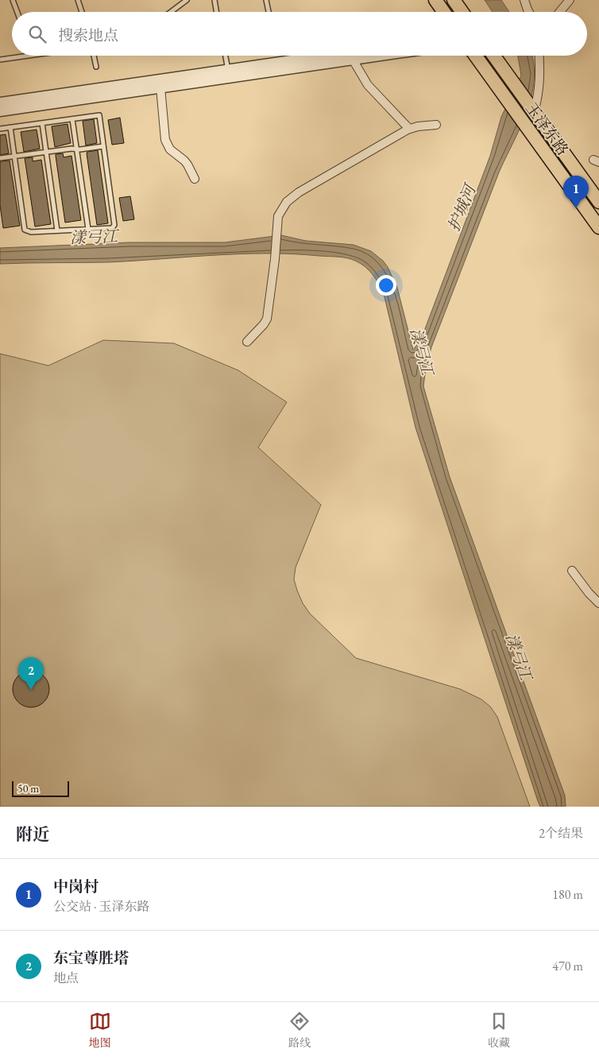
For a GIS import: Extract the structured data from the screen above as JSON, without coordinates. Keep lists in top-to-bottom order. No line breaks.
{"streets":{"main road":["玉泽东路"]},"water":["护城河","漾弓江"],"scale_bar":"50 m","page":{"search":"搜索地点","pins":["1","2"],"scale":"50 m","heading":["附近","2个结果"],"list":[{"mark":"1","name":"中岗村","note":"公交站 · 玉泽东路","value":"180 m"},{"mark":"2","name":"东宝尊胜塔","note":"地点","value":"470 m"}],"nav":["地图","路线","收藏"]}}
